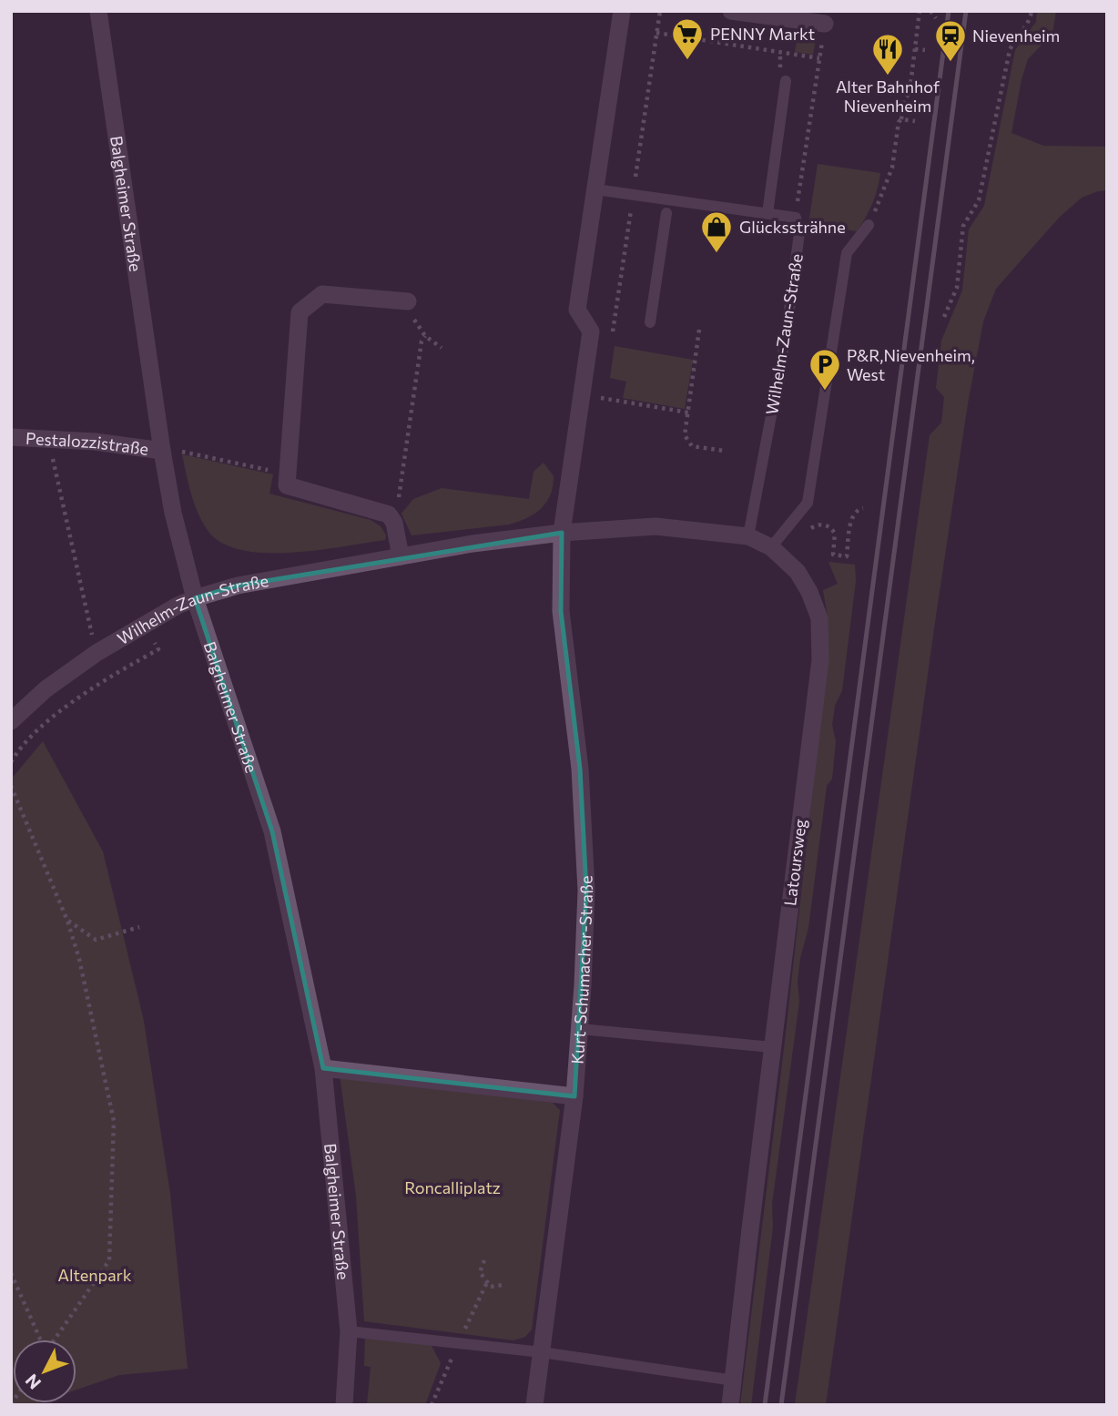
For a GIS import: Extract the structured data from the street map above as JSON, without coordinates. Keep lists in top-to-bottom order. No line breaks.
{"streets":{"street":["Balgheimer Straße","Wilhelm-Zaun-Straße","Pestalozzistraße","Latoursweg","Kurt-Schumacher-Straße"]},"crossings":[["Balgheimer Straße","Wilhelm-Zaun-Straße"],["Balgheimer Straße","Pestalozzistraße"],["Wilhelm-Zaun-Straße","Latoursweg"],["Wilhelm-Zaun-Straße","Kurt-Schumacher-Straße"],["Latoursweg","Kurt-Schumacher-Straße"]],"parks":["Roncalliplatz","Altenpark"],"places":{"supermarket":["PENNY Markt"],"station":["Nievenheim"],"restaurant":["Alter Bahnhof Nievenheim"],"shop":["Glückssträhne"],"parking":["P&R,Nievenheim, West"]},"north":"bottom left"}
